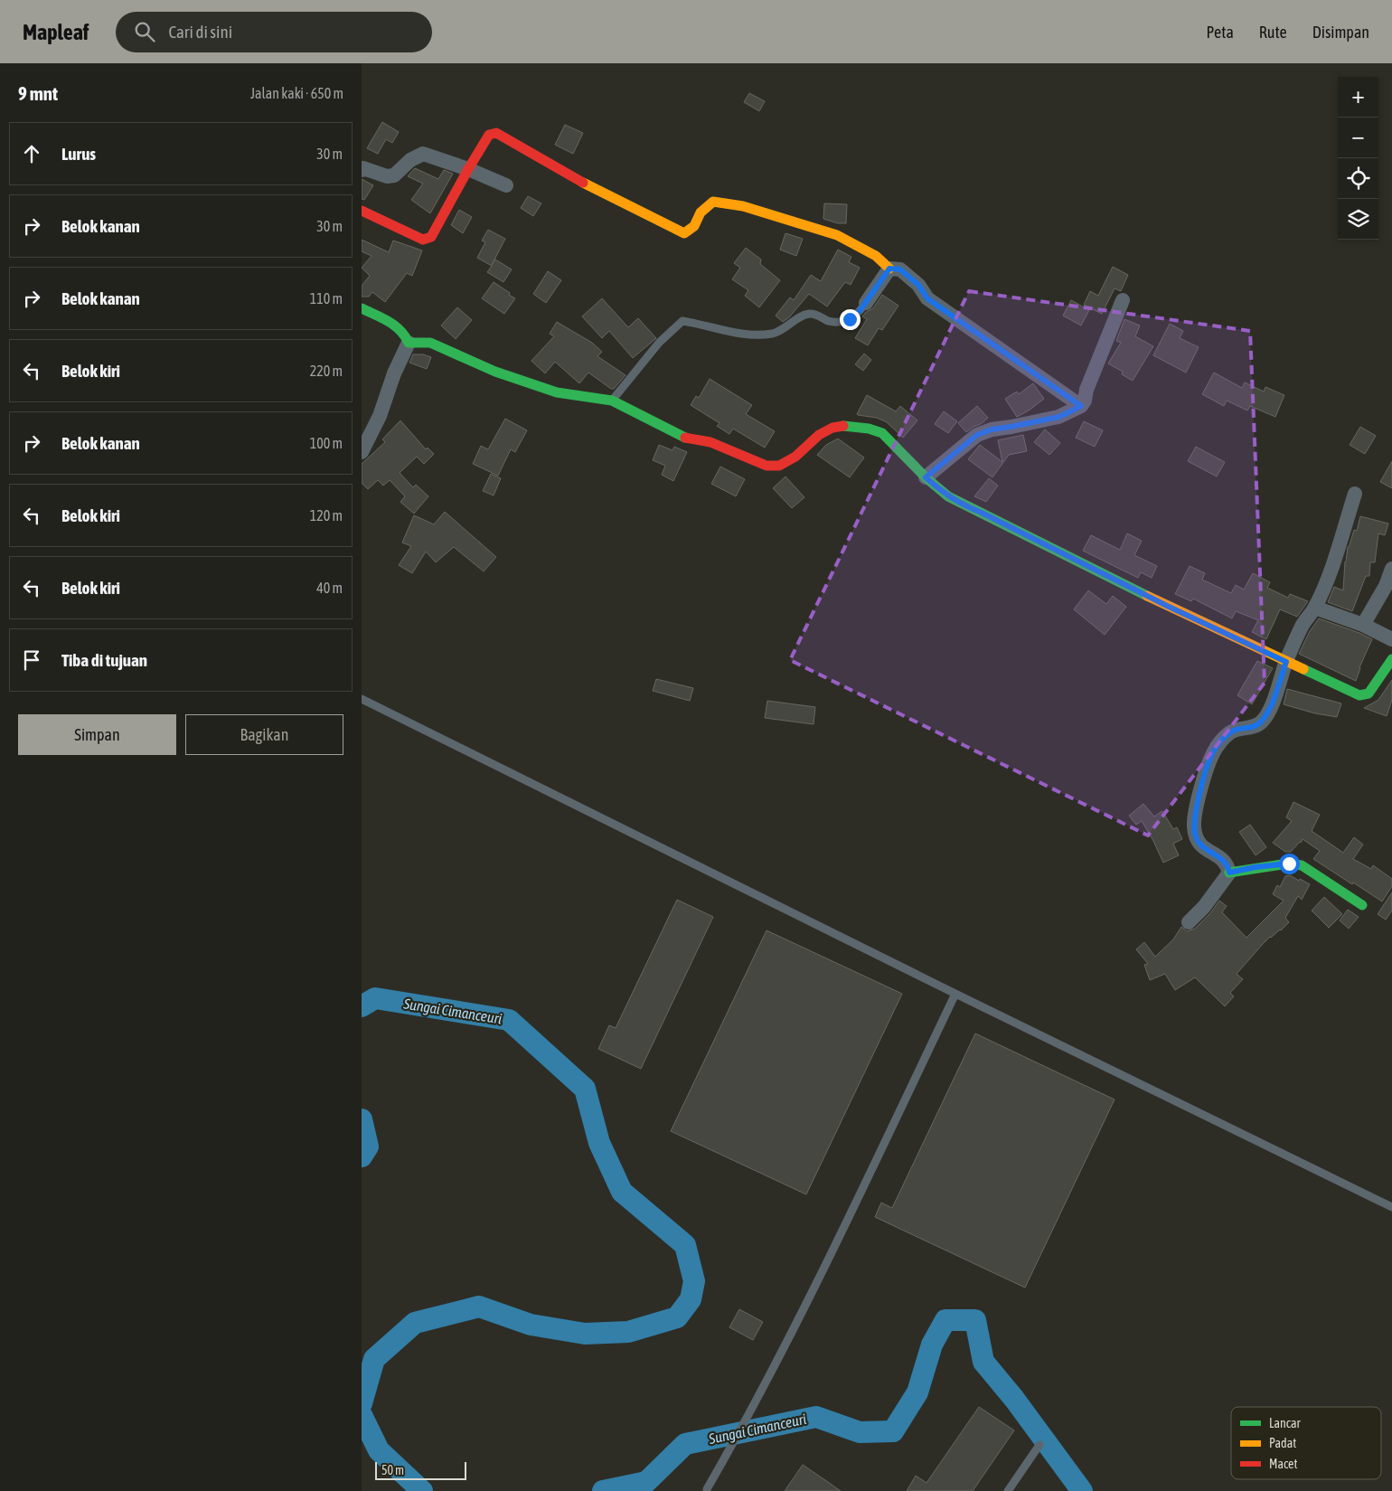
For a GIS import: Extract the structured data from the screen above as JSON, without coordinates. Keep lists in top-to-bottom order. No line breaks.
{"water":["Sungai Cimanceuri"],"legend":["Lancar","Padat","Macet"],"scale_bar":"50 m","page":{"header":"Mapleaf","search":"Cari di sini","nav":["Peta","Rute","Disimpan"],"heading":["9 mnt","Jalan kaki · 650 m"],"map_buttons":["+","−"],"list":[["Lurus","30 m"],["Belok kanan","30 m"],["Belok kanan","110 m"],["Belok kiri","220 m"],["Belok kanan","100 m"],["Belok kiri","120 m"],["Belok kiri","40 m"],"Tiba di tujuan"],"buttons":["Simpan","Bagikan"],"scale":"50 m"}}
